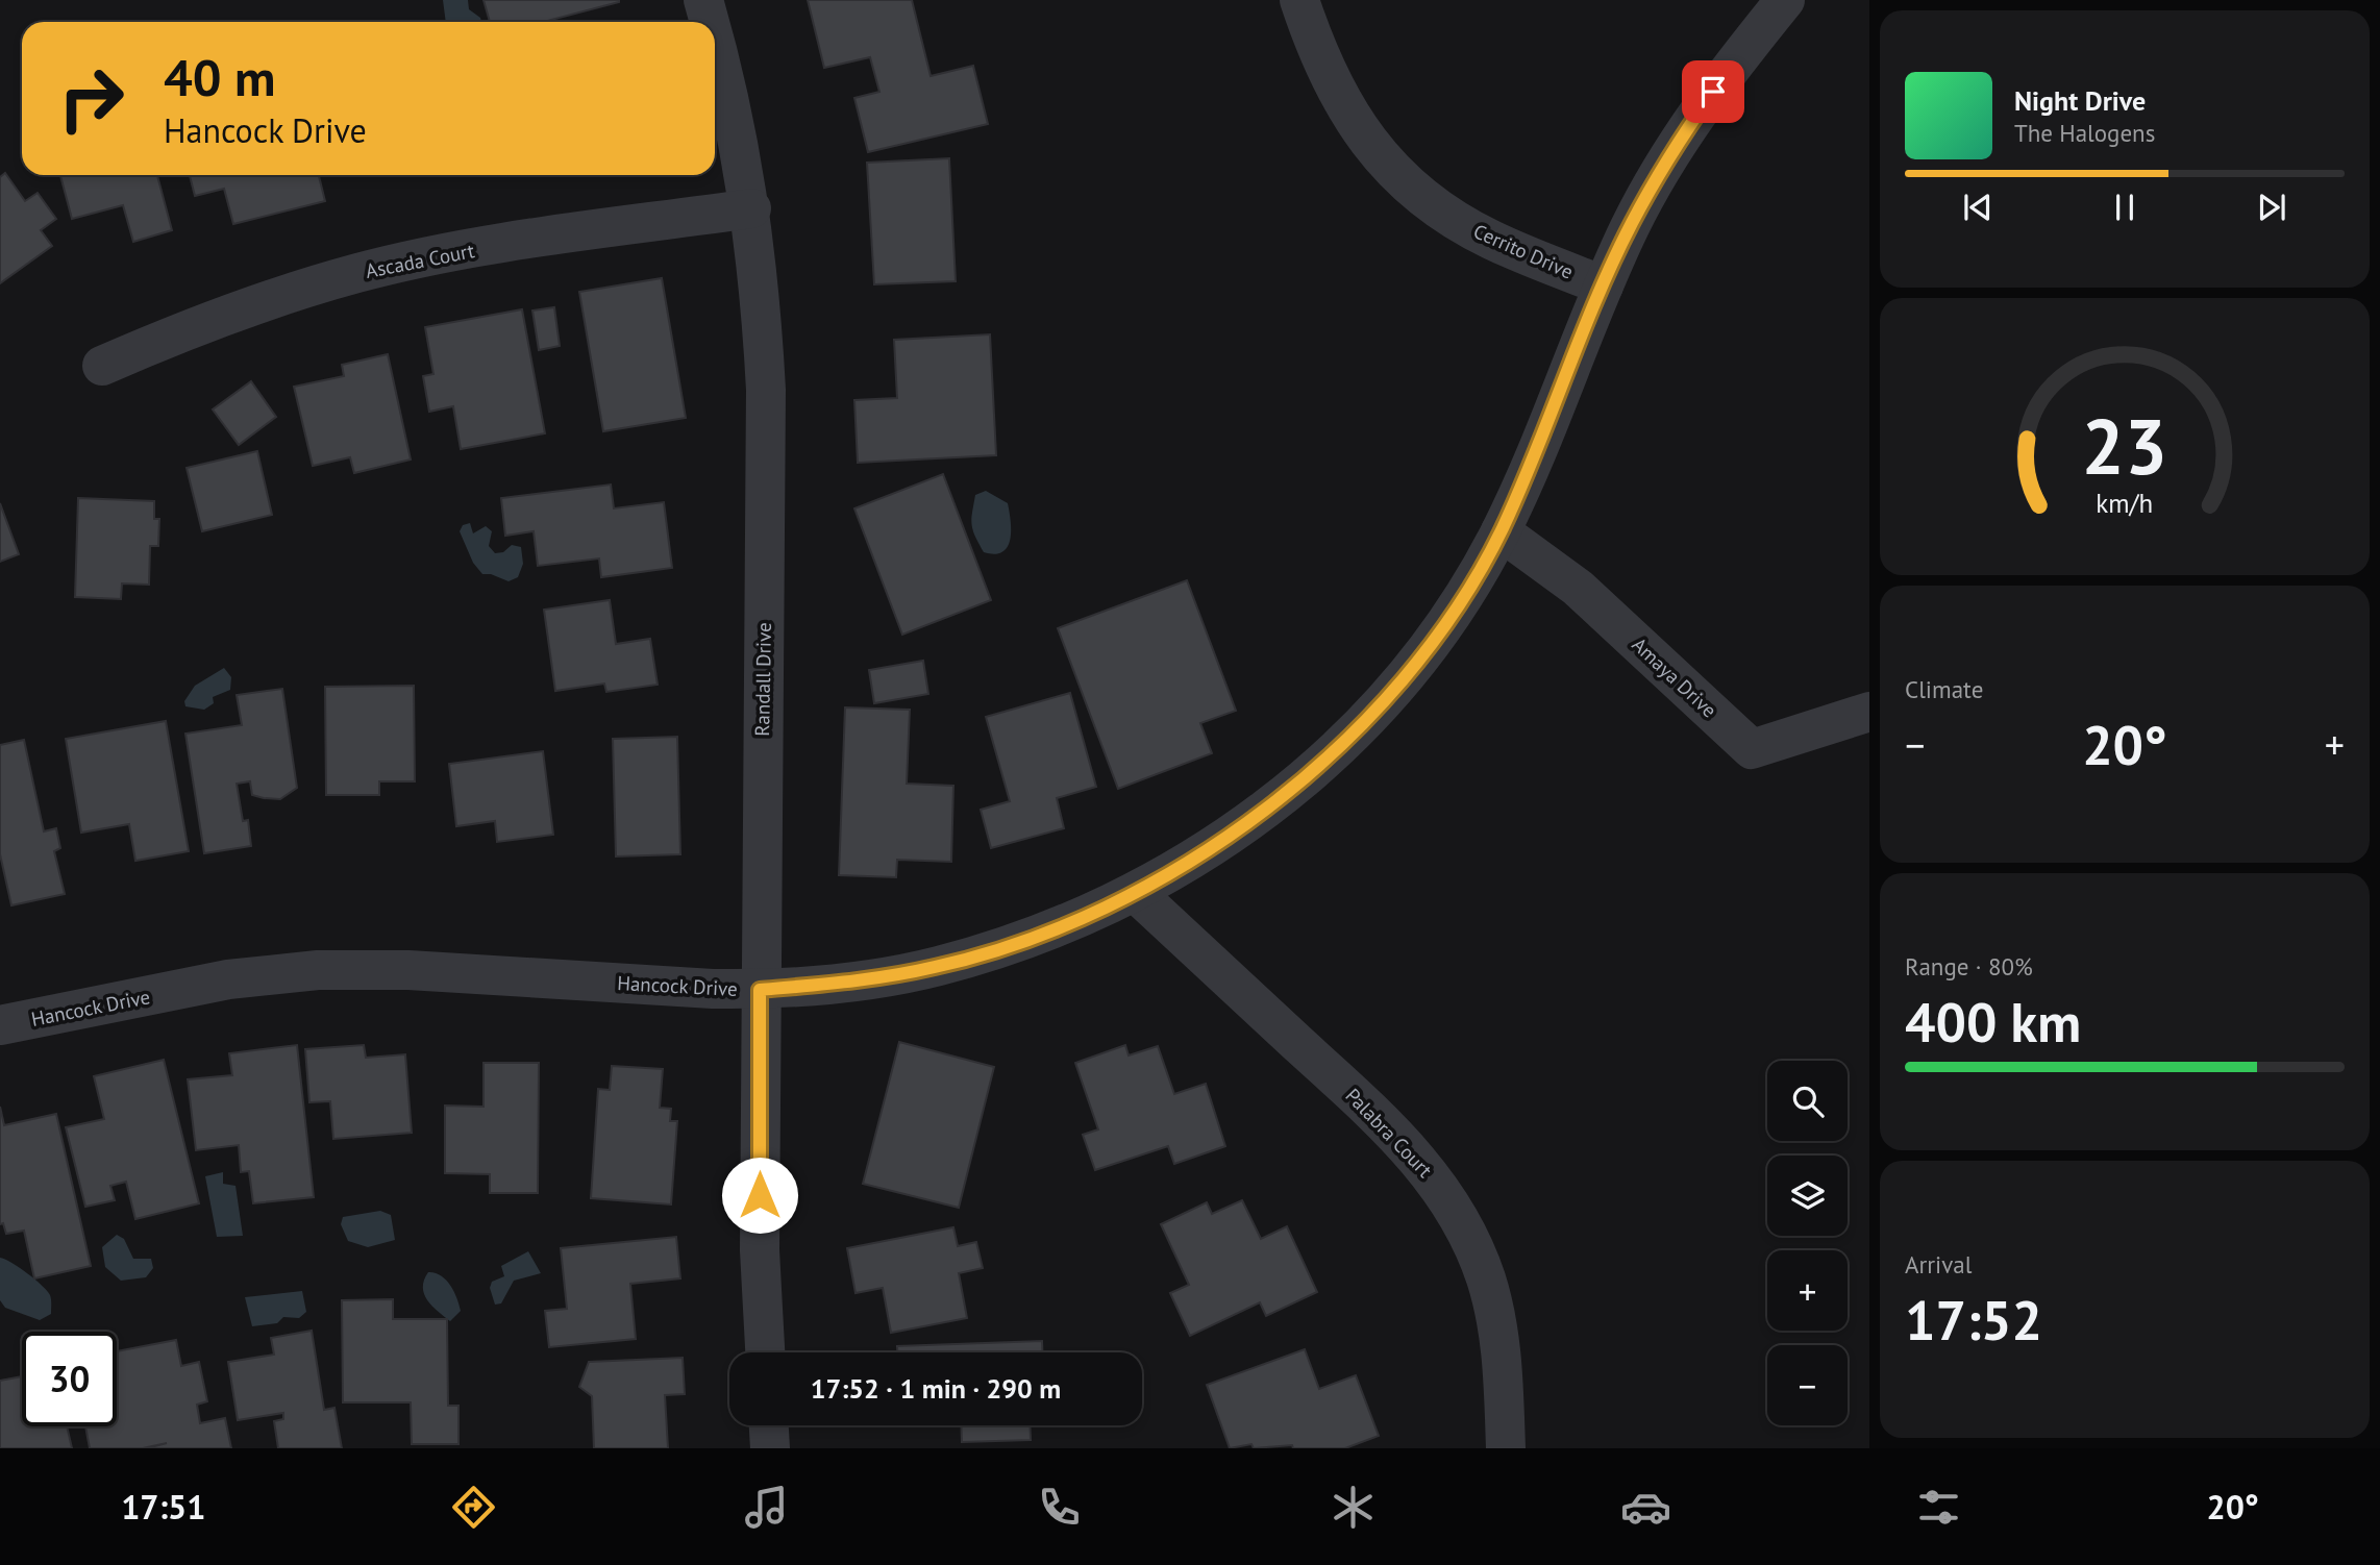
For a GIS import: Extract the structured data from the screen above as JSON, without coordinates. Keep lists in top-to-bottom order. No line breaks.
{"streets":{"street":["Cerrito Drive","Ascada Court","Amaya Drive","Randall Drive","Hancock Drive","Palabra Court"]},"crossings":[["Cerrito Drive","Hancock Drive"],["Ascada Court","Randall Drive"],["Amaya Drive","Hancock Drive"],["Randall Drive","Hancock Drive"],["Hancock Drive","Palabra Court"]],"page":{"turn":["40 m","Hancock Drive"],"song":["Night Drive","The Halogens"],"tile":["Climate",["Range · 80%","400 km"],["Arrival","17:52"]],"heat":["−","20°","+"],"map_buttons":["+","−"],"limit":"30","trip":"17:52 · 1 min · 290 m","tabs":["17:51","20°"],"gauge":["23","km/h"]}}
